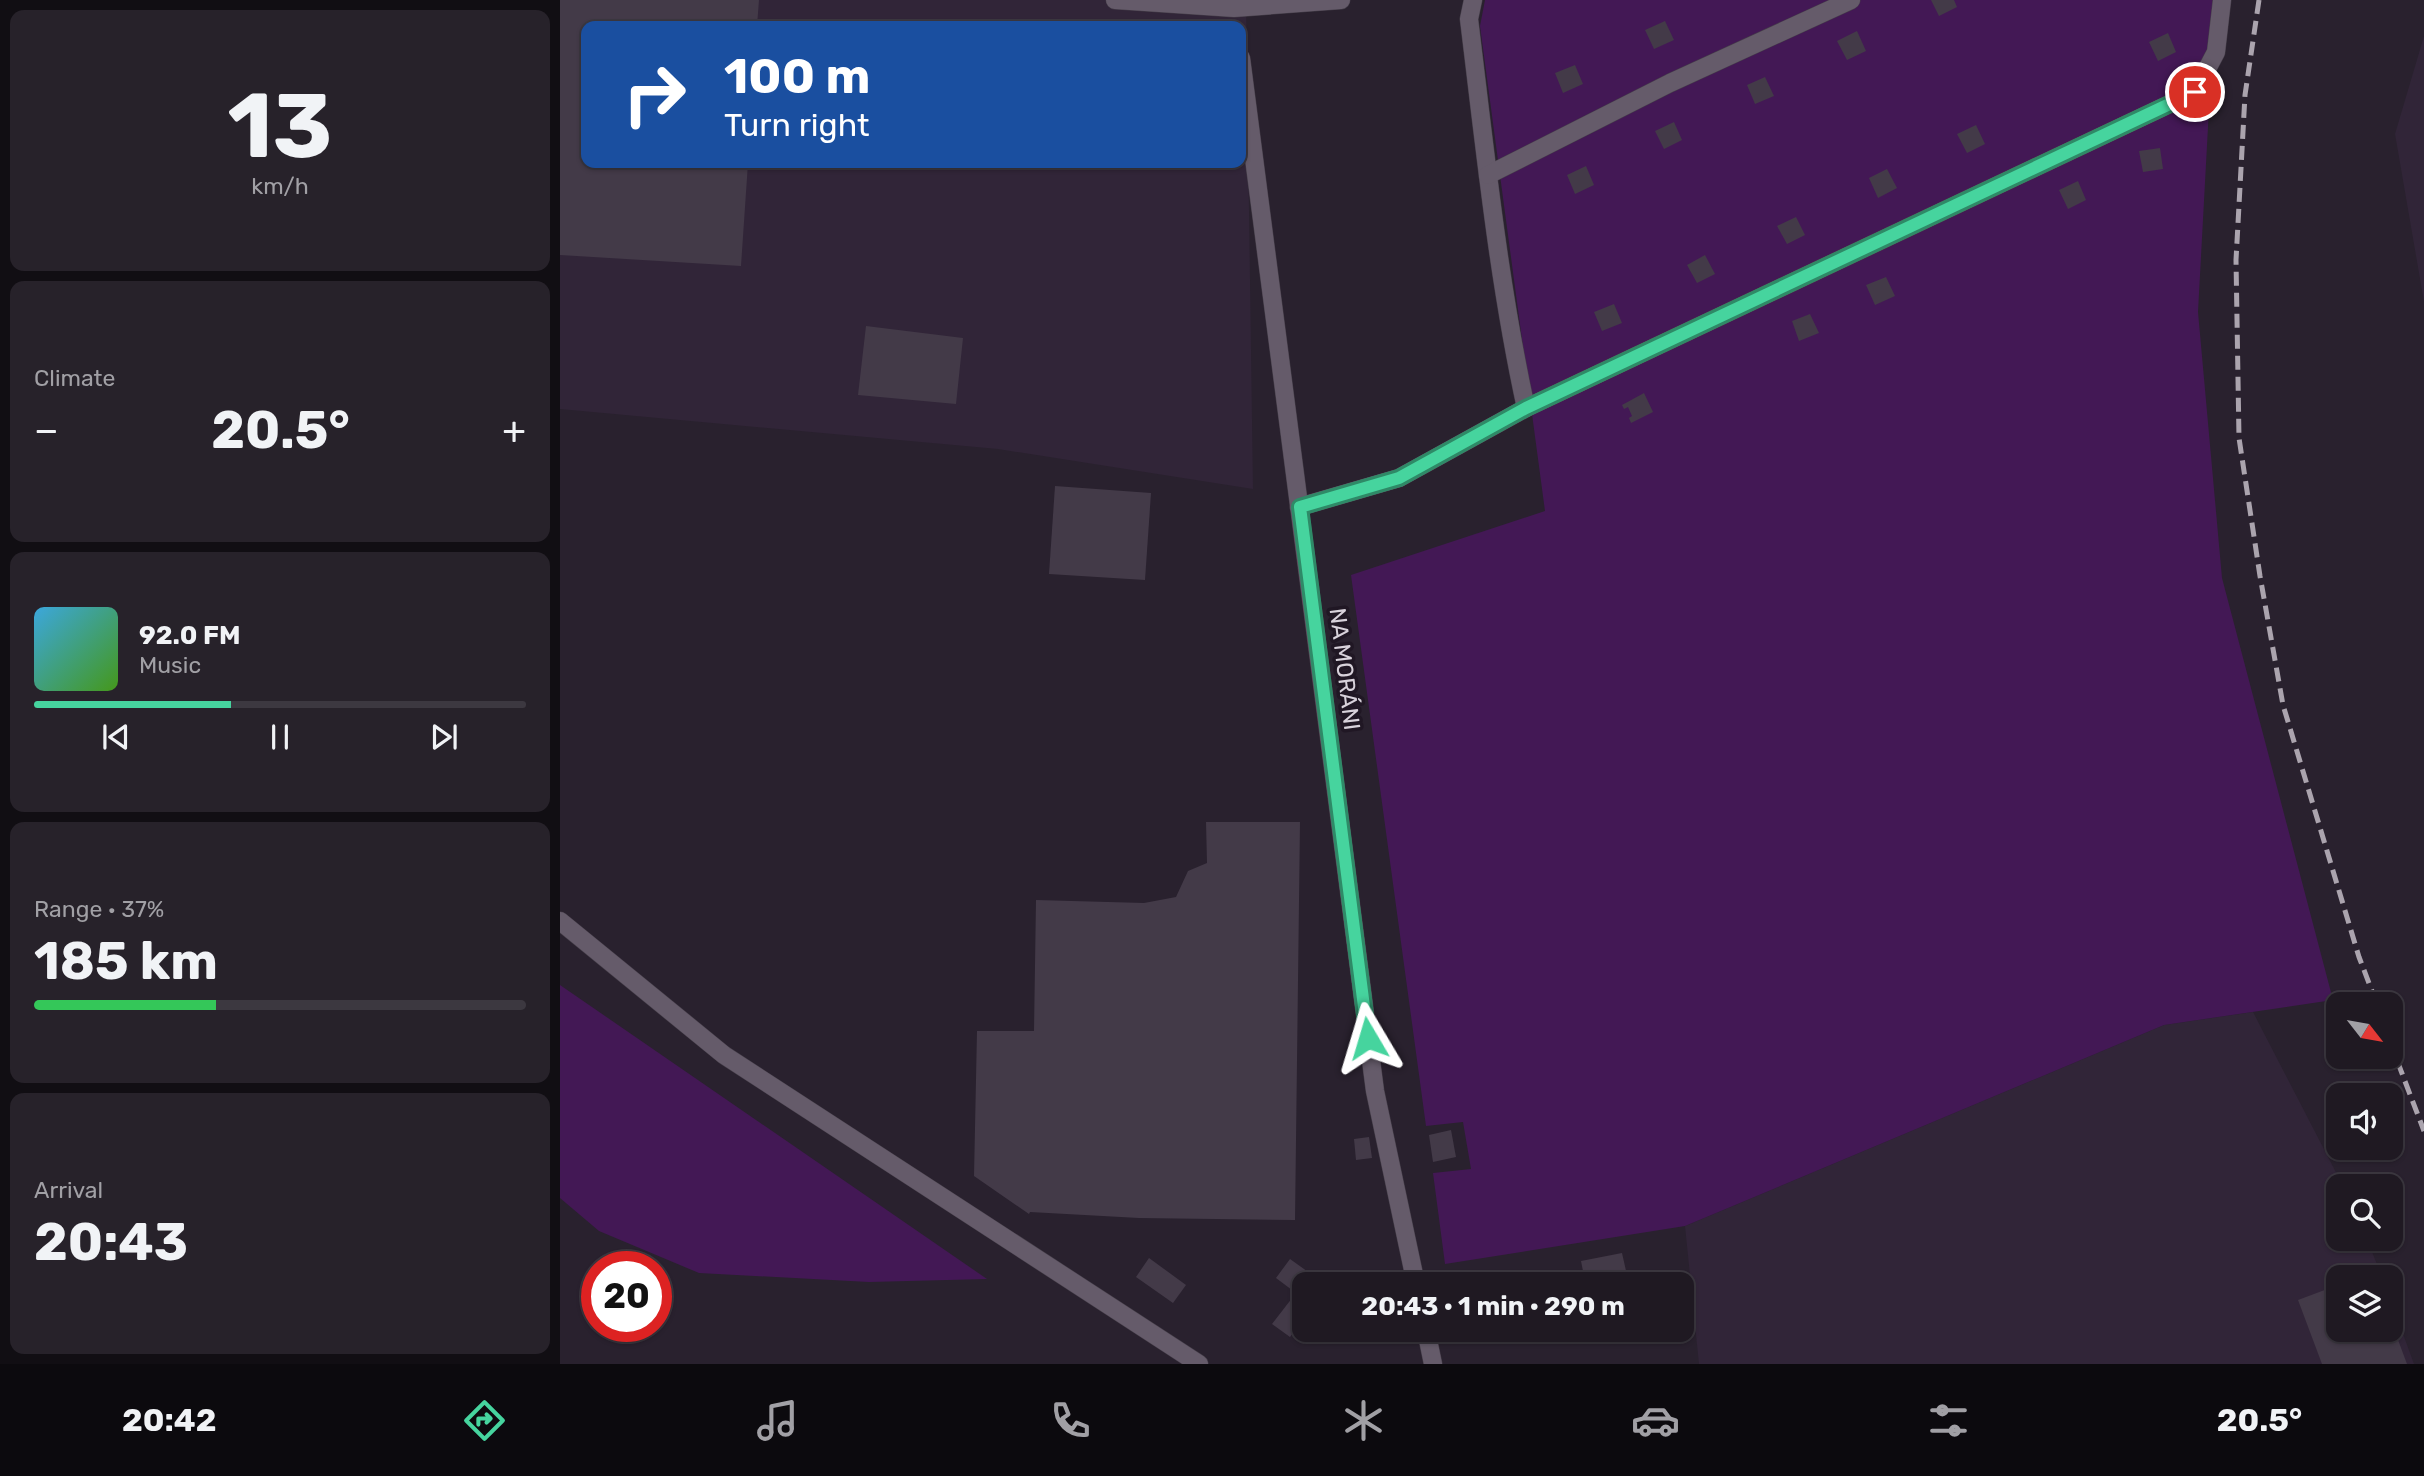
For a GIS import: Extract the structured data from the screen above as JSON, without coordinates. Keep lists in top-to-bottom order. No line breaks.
{"streets":{"lane":["NA MORÁNI"]},"north":"bottom right","page":{"tile":[["13","km/h"],"Climate",["Range · 37%","185 km"],["Arrival","20:43"]],"turn":["100 m","Turn right"],"heat":["−","20.5°","+"],"song":["92.0 FM","Music"],"limit":"20","trip":"20:43 · 1 min · 290 m","tabs":["20:42","20.5°"]}}
